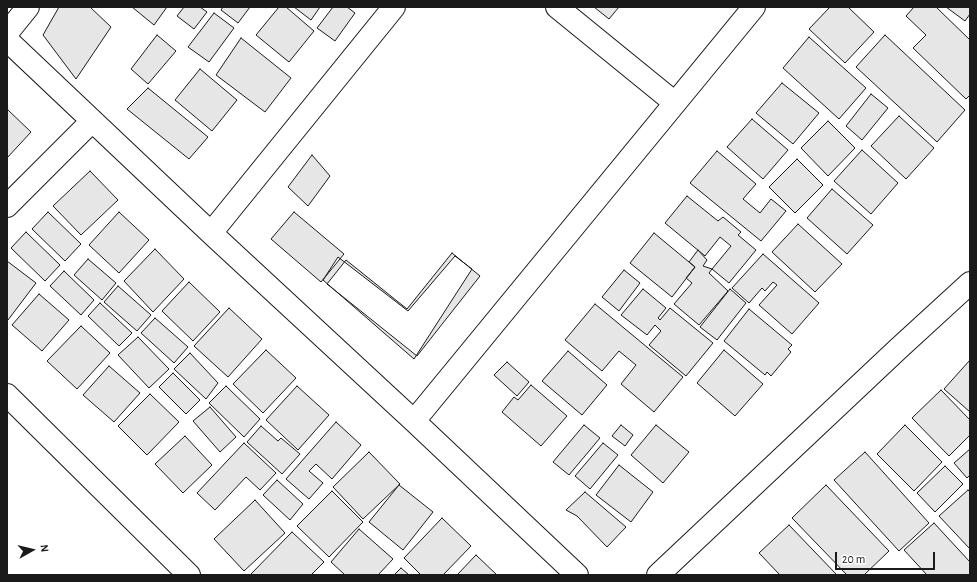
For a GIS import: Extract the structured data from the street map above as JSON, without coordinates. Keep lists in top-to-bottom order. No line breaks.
{"scale_bar":"20 m","north":"right"}
